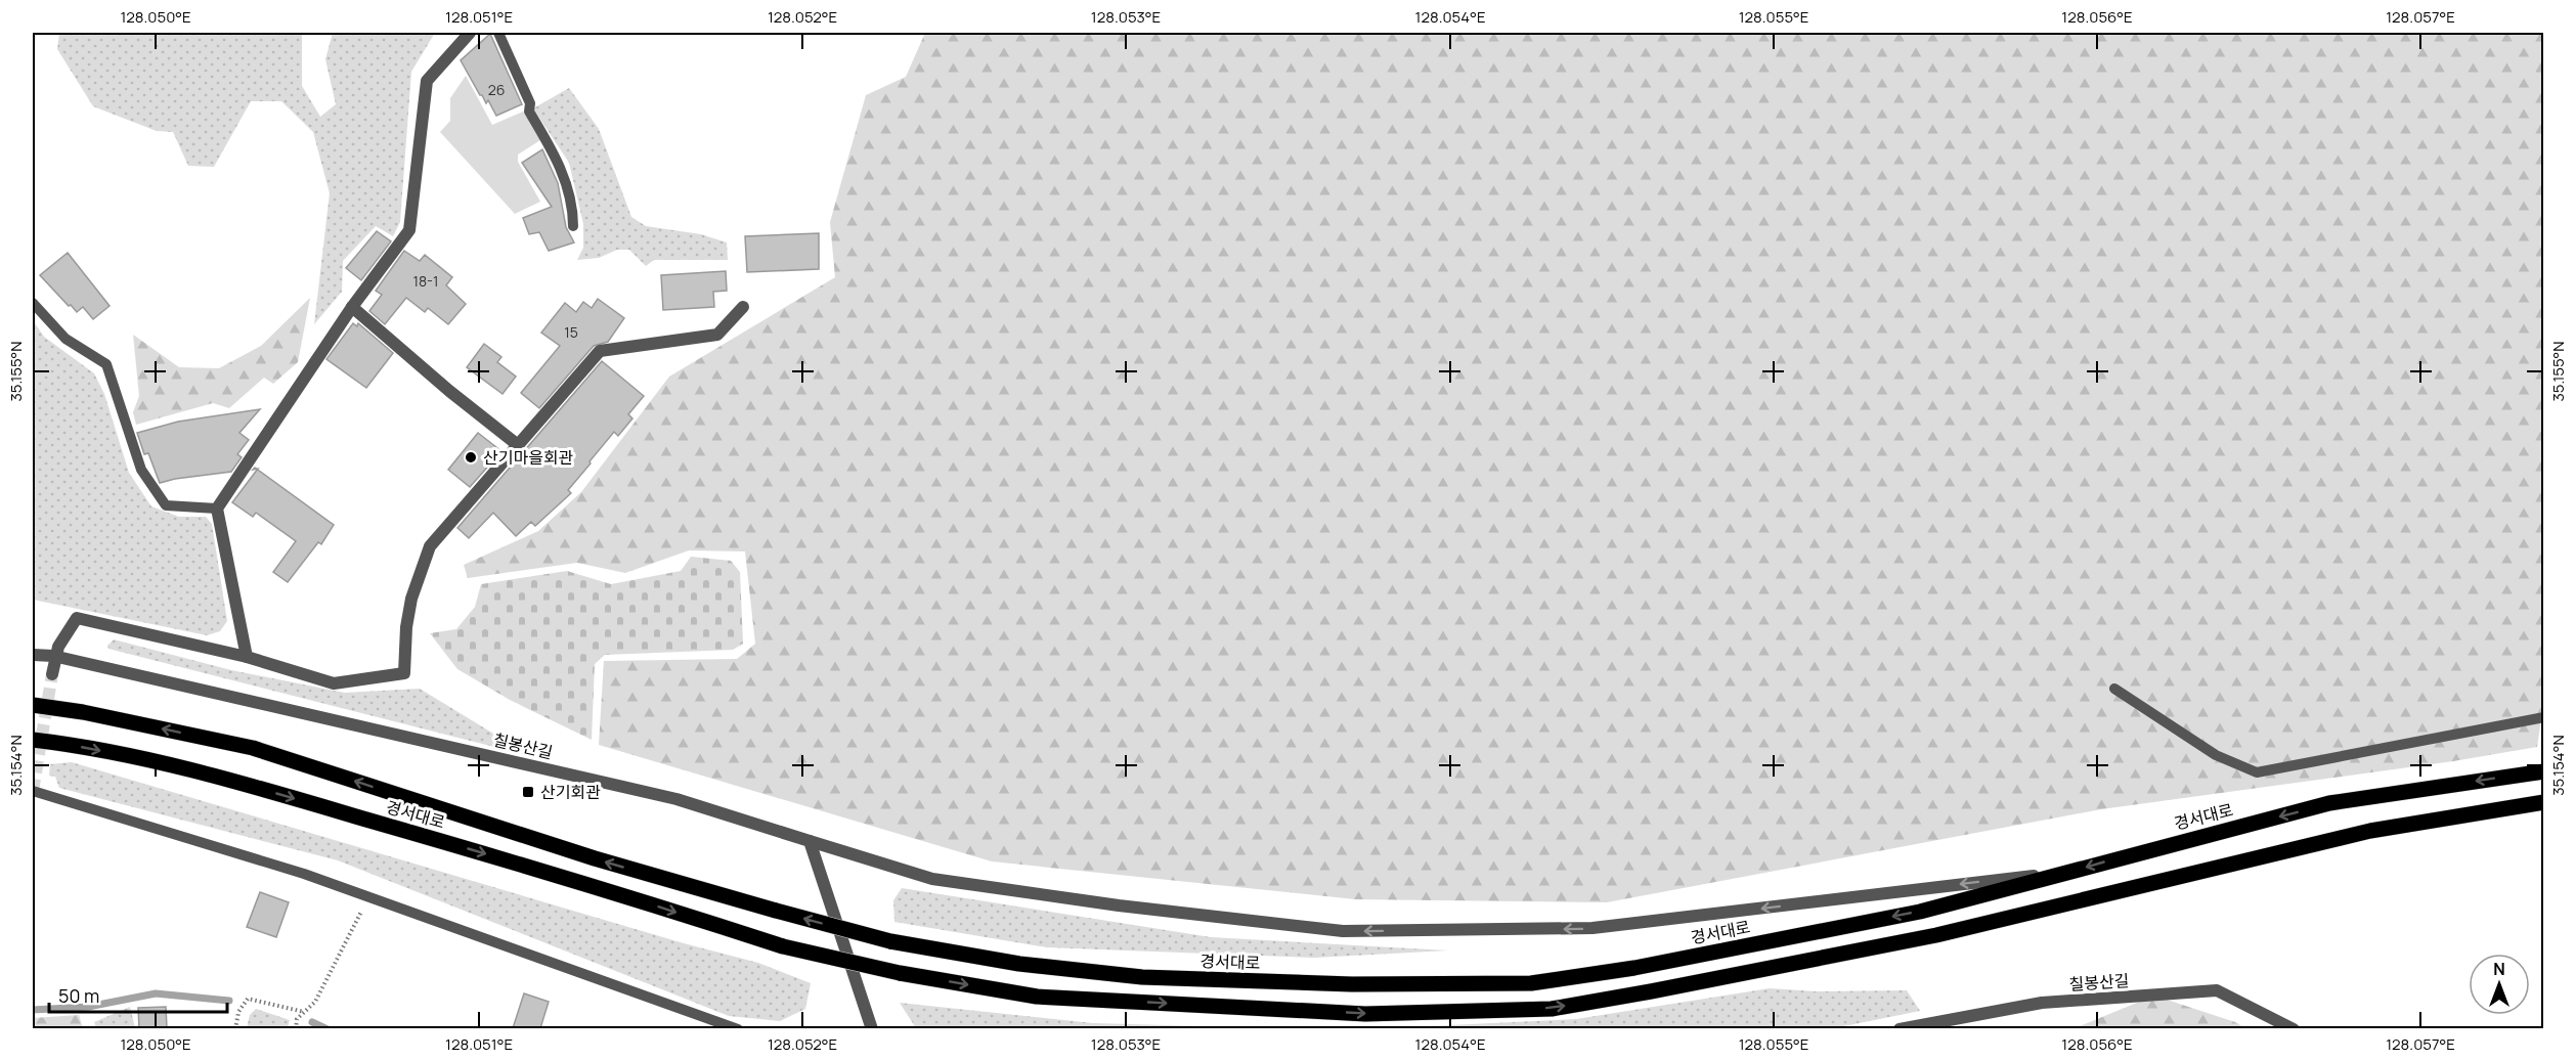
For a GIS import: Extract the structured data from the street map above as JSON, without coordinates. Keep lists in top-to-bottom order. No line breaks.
{"streets":{"main road":["경서대로"],"street":["칠봉산길"]},"crossings":[["칠봉산길","경서대로"]],"one_way":["칠봉산길"],"places":{"other":["산기마을회관"],"transit":["산기회관"]},"house_numbers":["26","18-1","15"],"scale_bar":"50 m","north":"top","coordinates":["128.050°E","128.051°E","128.052°E","128.053°E","128.054°E","128.055°E","128.056°E","128.057°E","35.155°N","35.154°N"]}
